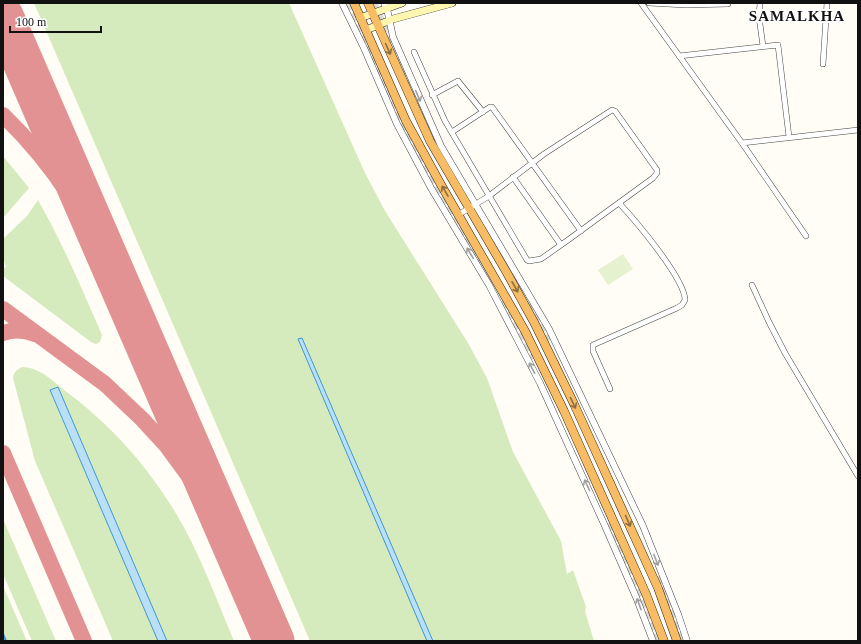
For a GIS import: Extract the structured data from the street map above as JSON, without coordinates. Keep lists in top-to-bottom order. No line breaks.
{"districts":["SAMALKHA"],"scale_bar":"100 m"}
